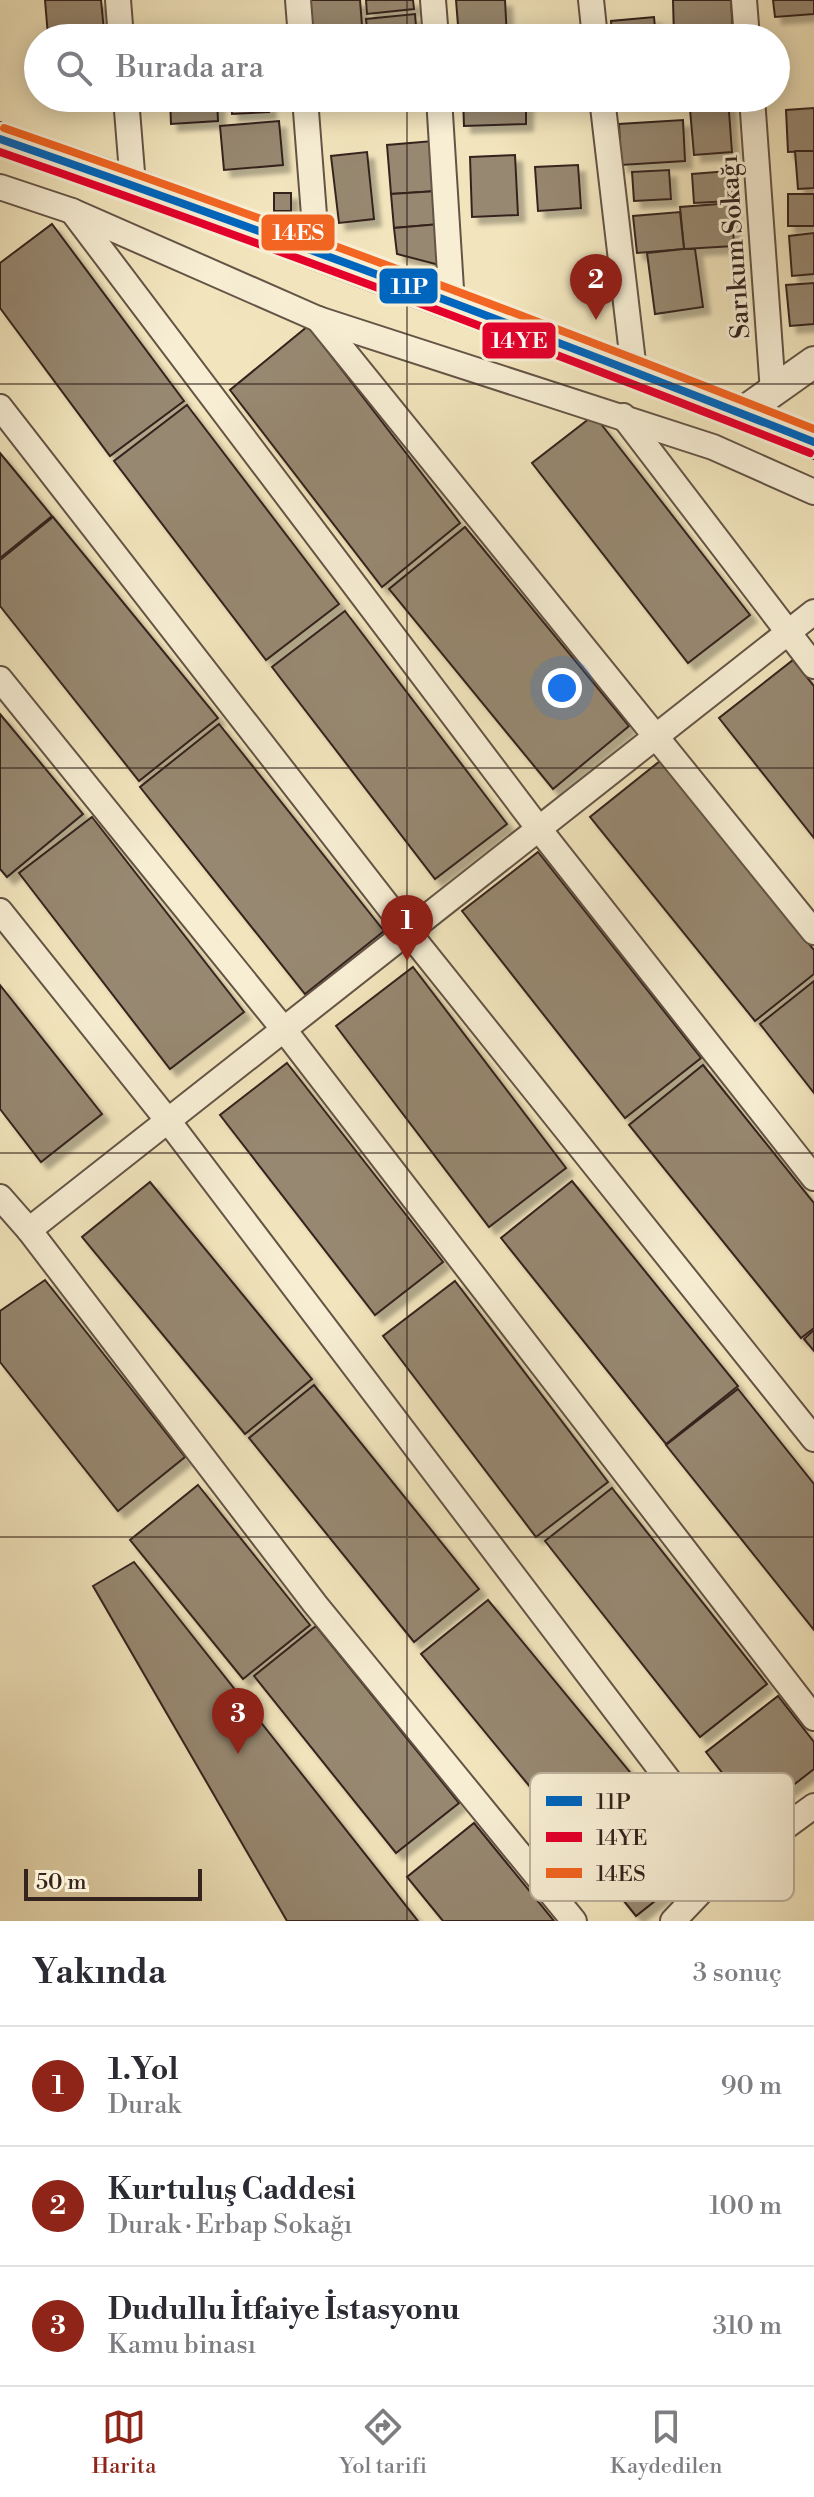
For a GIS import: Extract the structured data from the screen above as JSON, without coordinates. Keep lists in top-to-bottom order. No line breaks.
{"streets":{"street":["Sarıkum Sokağı"]},"lines":["transit line 14ES","transit line 11P","transit line 14YE"],"legend":["11P","14YE","14ES"],"scale_bar":"50 m","page":{"search":"Burada ara","pins":["2","1","3"],"scale":"50 m","heading":["Yakında","3 sonuç"],"list":[{"mark":"1","name":"1.Yol","note":"Durak","value":"90 m"},{"mark":"2","name":"Kurtuluş Caddesi","note":"Durak · Erbap Sokağı","value":"100 m"},{"mark":"3","name":"Dudullu İtfaiye İstasyonu","note":"Kamu binası","value":"310 m"}],"nav":["Harita","Yol tarifi","Kaydedilen"]}}
